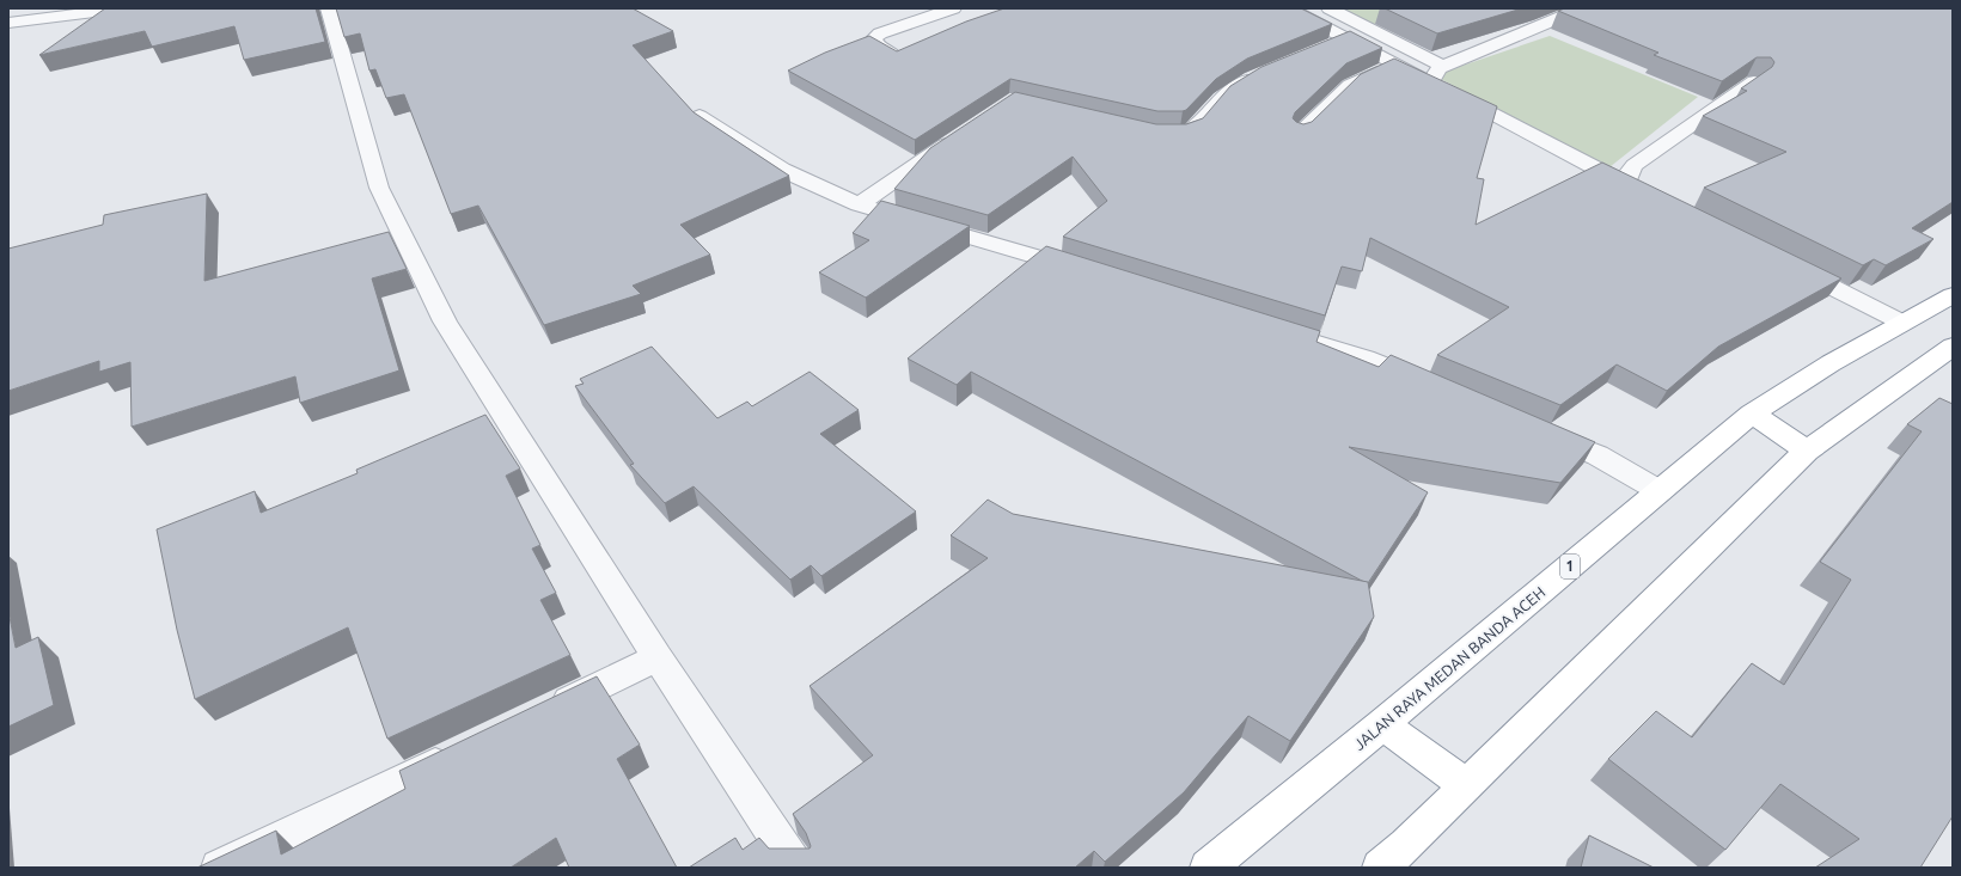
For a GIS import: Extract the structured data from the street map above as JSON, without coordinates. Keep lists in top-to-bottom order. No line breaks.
{"streets":{"highway":["1","JALAN RAYA MEDAN BANDA ACEH"]}}
